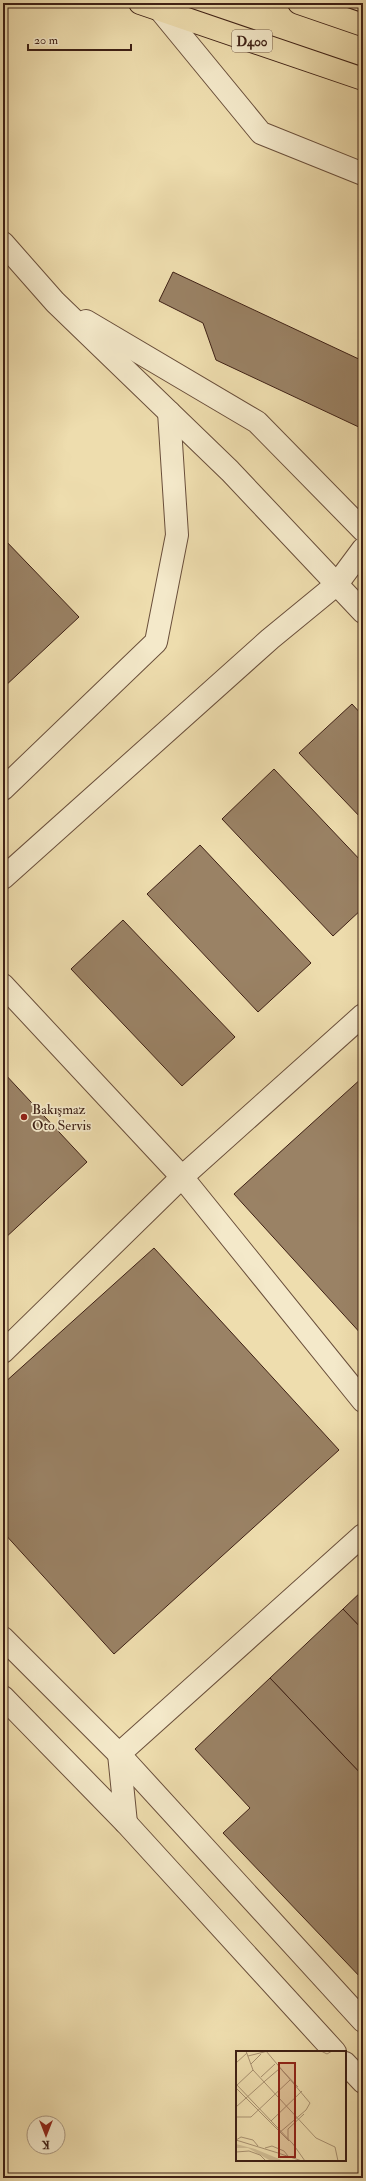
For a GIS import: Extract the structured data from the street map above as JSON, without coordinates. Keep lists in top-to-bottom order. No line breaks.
{"streets":{"highway":["D400"]},"places":["Bakışmaz Oto Servis"],"scale_bar":"20 m","north":"bottom"}
